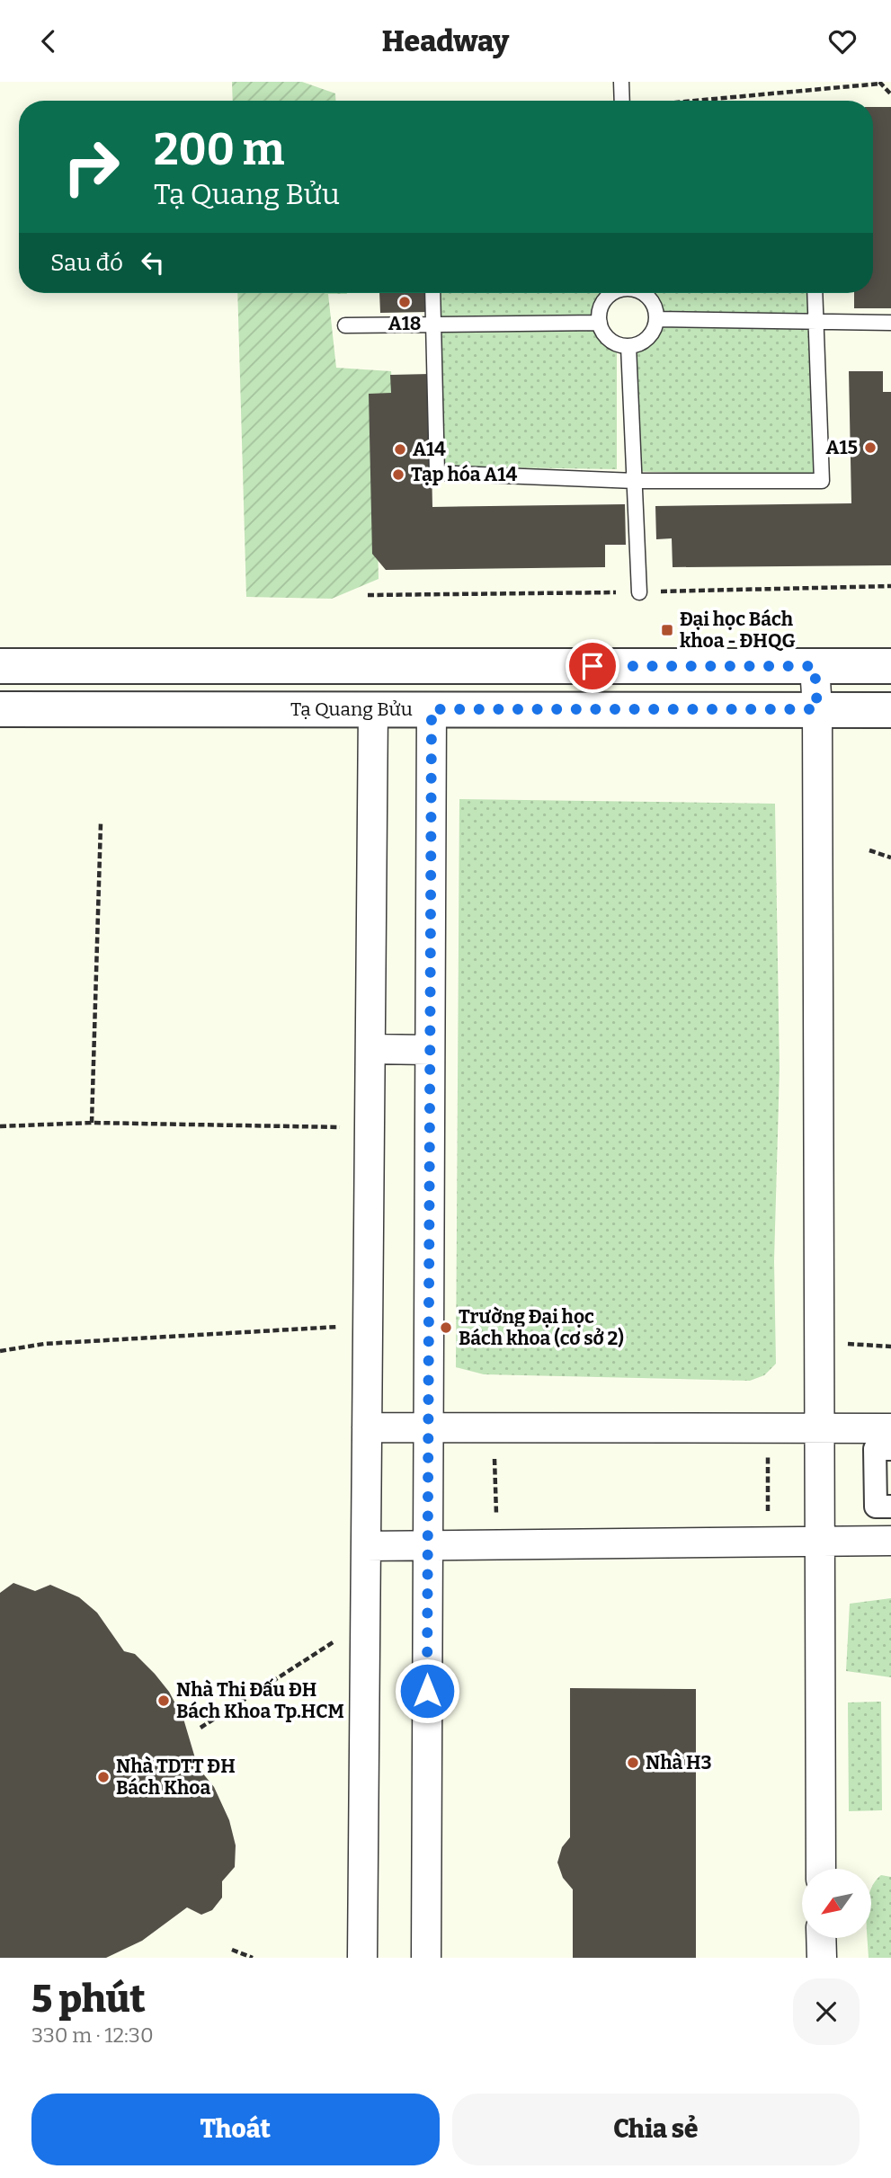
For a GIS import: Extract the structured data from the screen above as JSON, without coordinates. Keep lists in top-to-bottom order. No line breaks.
{"streets":{"street":["Tạ Quang Bửu"]},"places":{"other":["A18","A15","A14","Tạp hóa A14","Trường Đại học Bách khoa (cơ sở 2)","Nhà Thi Đấu ĐH Bách Khoa Tp.HCM","Nhà H3","Nhà TDTT ĐH Bách Khoa"],"transit":["Đại học Bách khoa - ĐHQG"]},"north":"bottom left","page":{"header":"Headway","turn":["200 m","Tạ Quang Bửu"],"then":"Sau đó","heading":["5 phút","330 m · 12:30"],"buttons":["Thoát","Chia sẻ"]}}
